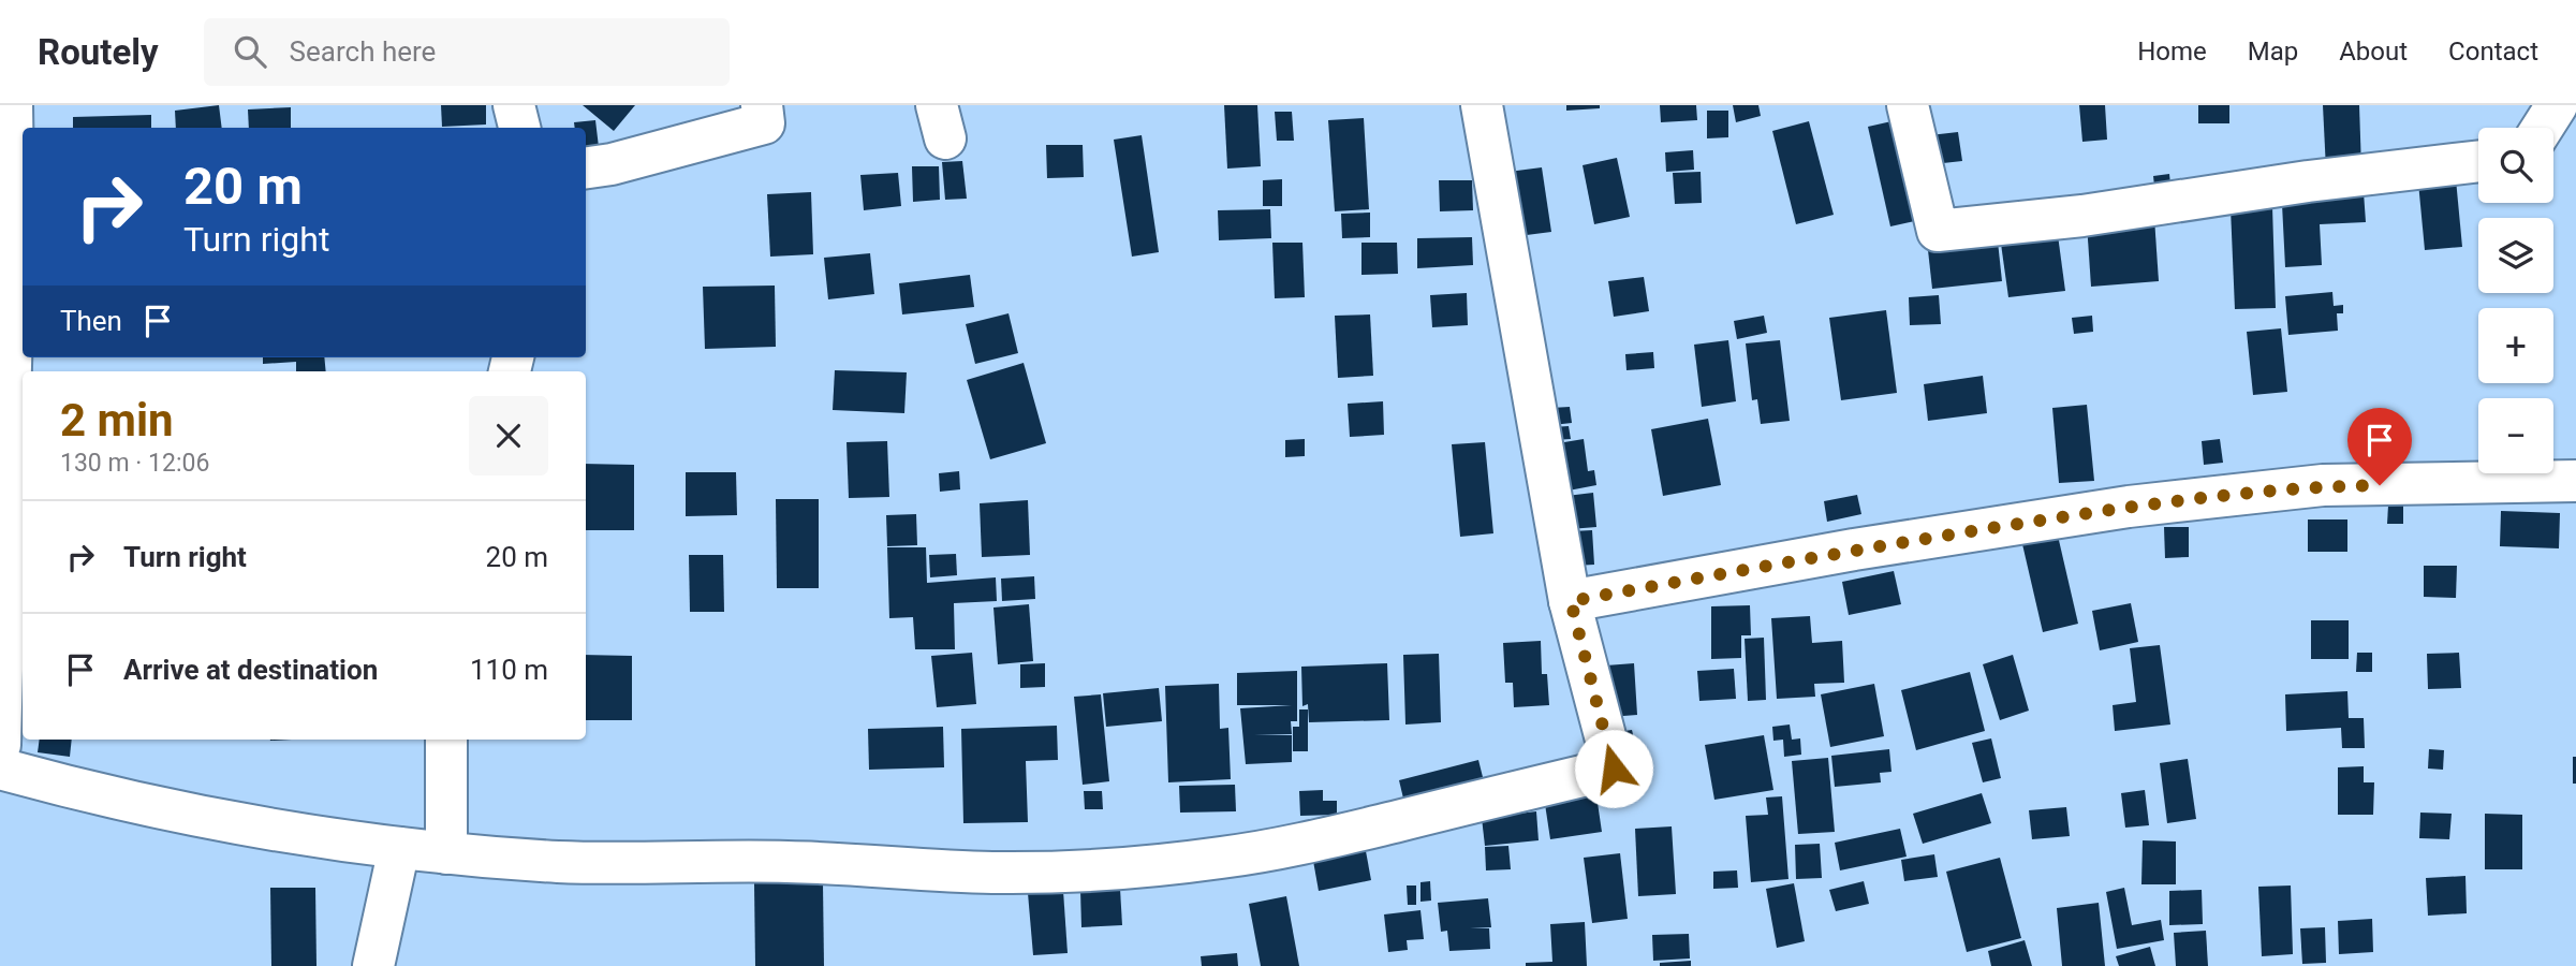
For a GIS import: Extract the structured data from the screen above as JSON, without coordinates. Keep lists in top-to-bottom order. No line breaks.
{"page":{"header":"Routely","search":"Search here","nav":["Home","Map","About","Contact"],"map_buttons":["+","−"],"turn":["20 m","Turn right"],"then":"Then","heading":["2 min","130 m · 12:06"],"list":[{"name":"Turn right","value":"20 m"},{"name":"Arrive at destination","value":"110 m"}]}}
